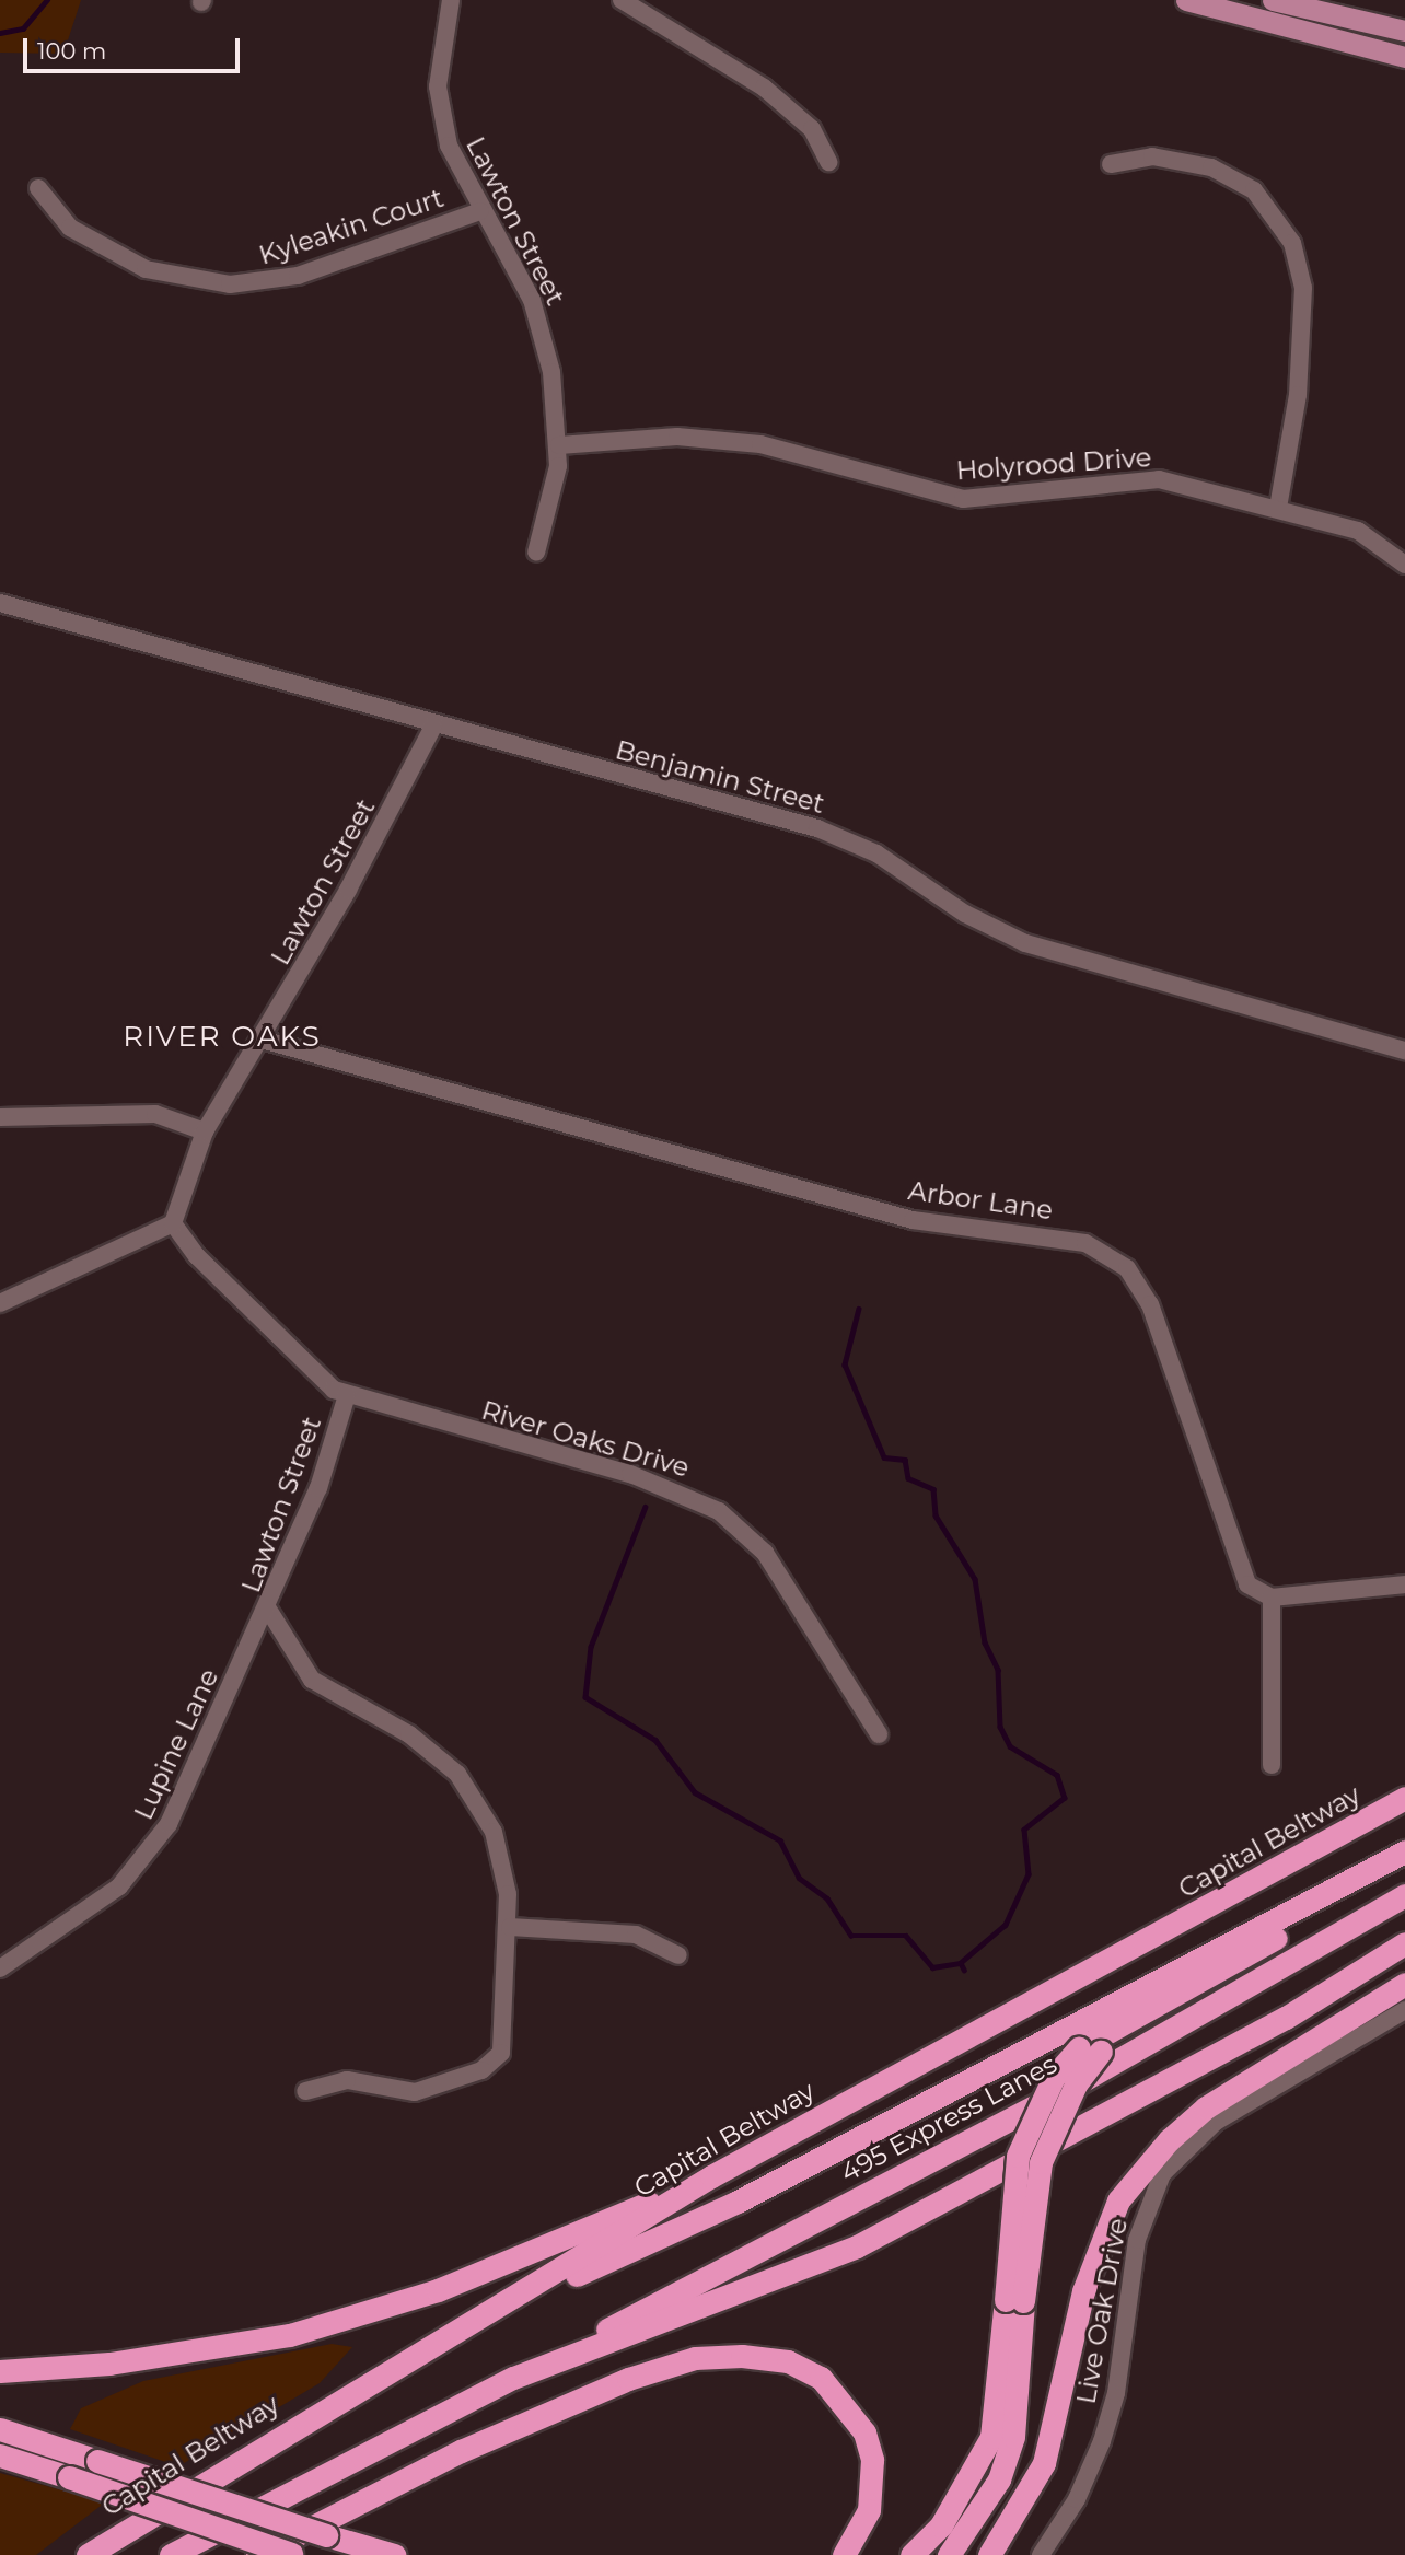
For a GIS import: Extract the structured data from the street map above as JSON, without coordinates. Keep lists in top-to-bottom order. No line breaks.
{"streets":{"highway":["Capital Beltway","495 Express Lanes"],"street":["Lawton Street","Kyleakin Court","Holyrood Drive","Benjamin Street","Arbor Lane","River Oaks Drive","Lupine Lane","Live Oak Drive"]},"crossings":[["Lawton Street","Kyleakin Court"],["Lawton Street","Holyrood Drive"],["Lawton Street","Benjamin Street"],["Lawton Street","Arbor Lane"],["Lawton Street","River Oaks Drive"],["Lawton Street","Lupine Lane"],["Capital Beltway","495 Express Lanes"]],"districts":["RIVER OAKS"],"scale_bar":"100 m"}
